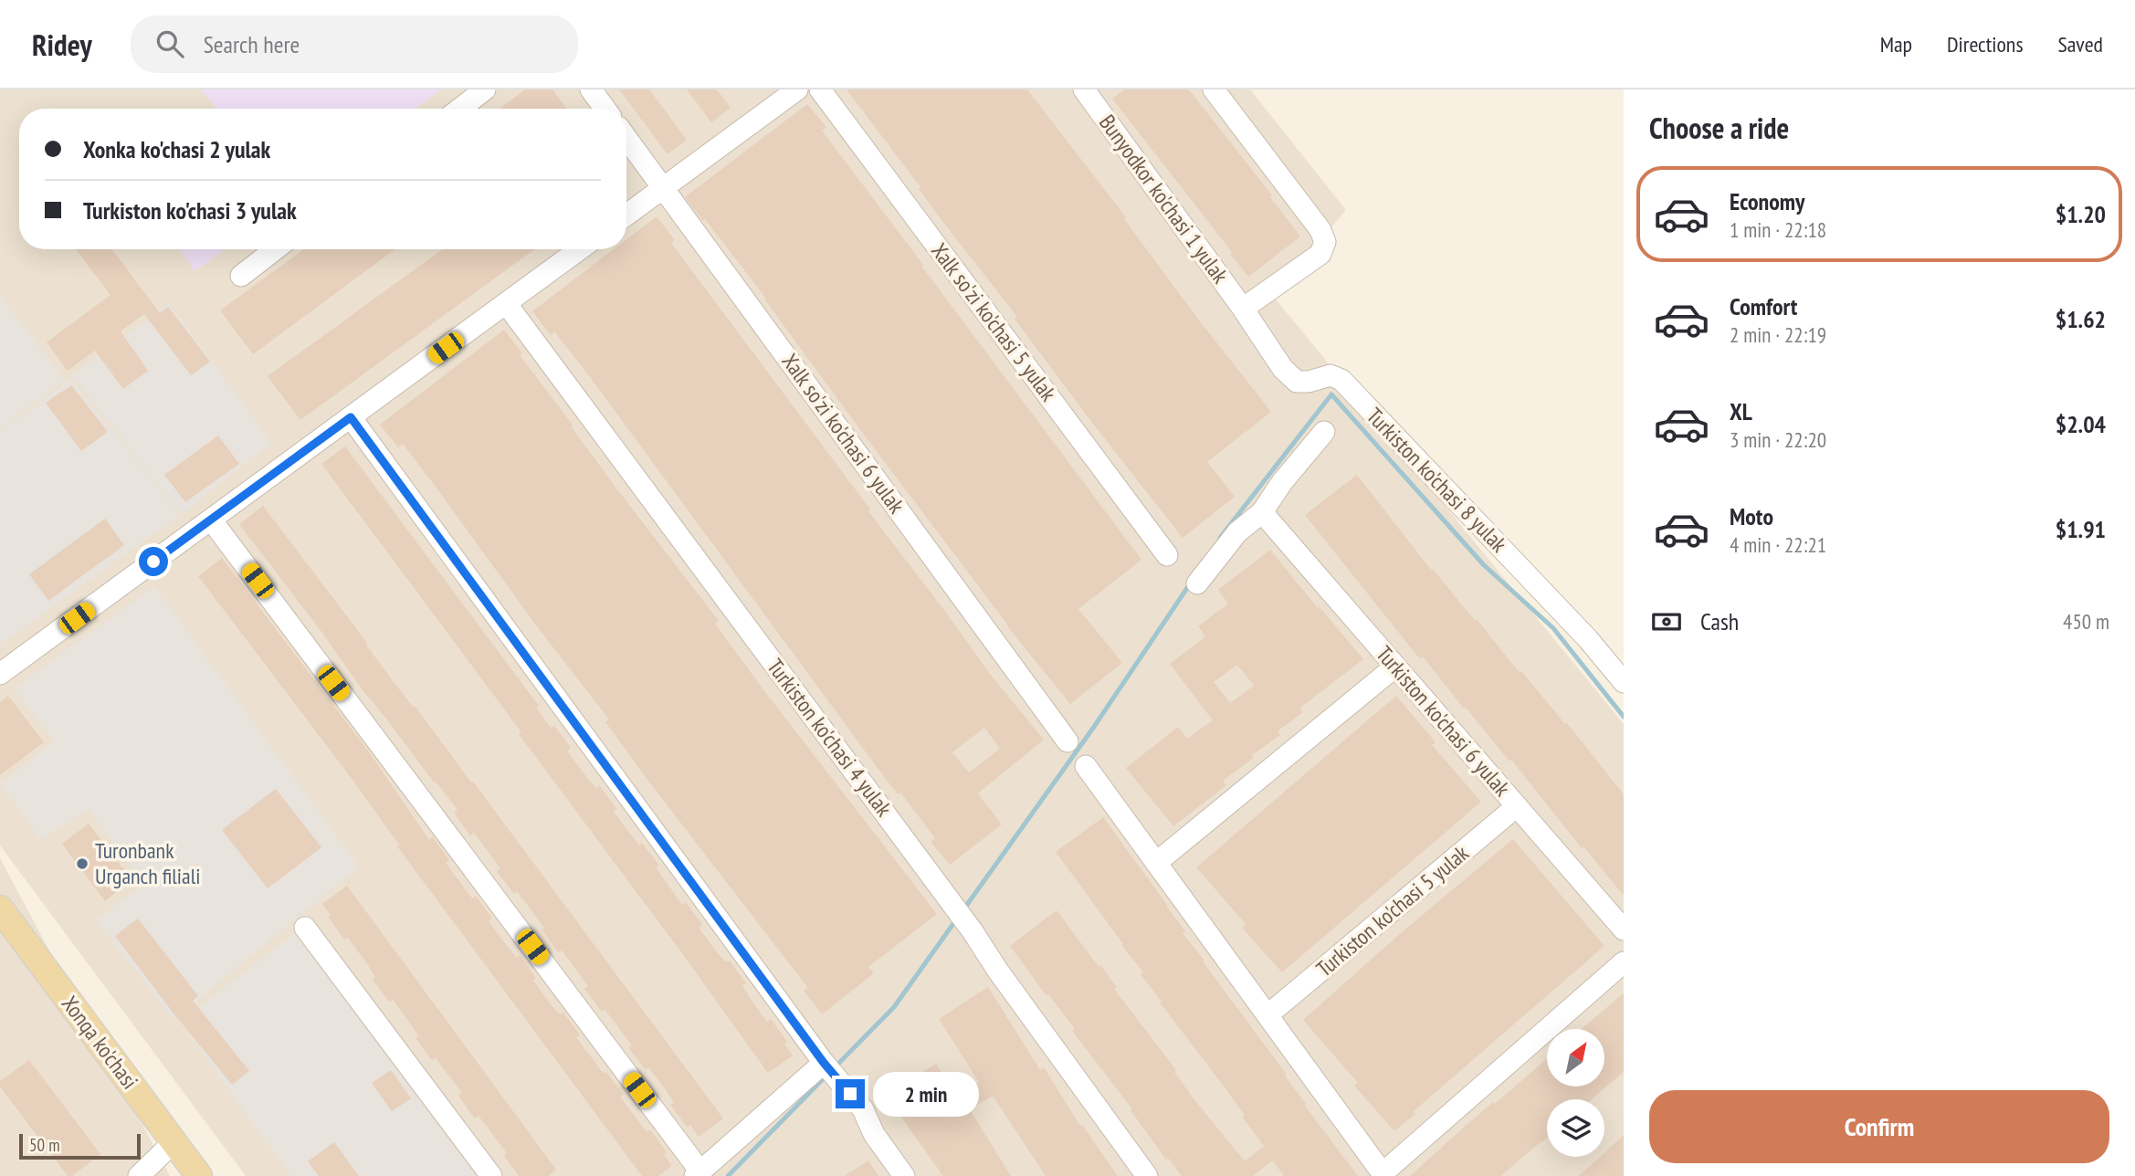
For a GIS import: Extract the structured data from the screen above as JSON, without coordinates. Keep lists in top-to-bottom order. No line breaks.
{"streets":{"main road":["Xonqa ko'chasi"],"street":["Bunyodkor ko'chasi 1 yulak","Xalk so'zi ko'chasi 5 yulak","Xalk so'zi ko'chasi 6 yulak","Turkiston ko'chasi 8 yulak","Turkiston ko'chasi 6 yulak","Turkiston ko'chasi 4 yulak","Turkiston ko'chasi 5 yulak"]},"crossings":[["Bunyodkor ko'chasi 1 yulak","Turkiston ko'chasi 8 yulak"],["Turkiston ko'chasi 6 yulak","Turkiston ko'chasi 5 yulak"]],"places":["Turonbank Urganch filiali"],"scale_bar":"50 m","north":"top right","page":{"header":"Ridey","search":"Search here","nav":["Map","Directions","Saved"],"heading":"Choose a ride","banner":["Xonka ko'chasi 2 yulak","Turkiston ko'chasi 3 yulak"],"list":[{"name":"Economy","note":"1 min · 22:18","value":"$1.20"},{"name":"Comfort","note":"2 min · 22:19","value":"$1.62"},{"name":"XL","note":"3 min · 22:20","value":"$2.04"},{"name":"Moto","note":"4 min · 22:21","value":"$1.91"}],"pay":["Cash","450 m"],"bubble":"2 min","buttons":"Confirm","scale":"50 m"}}
